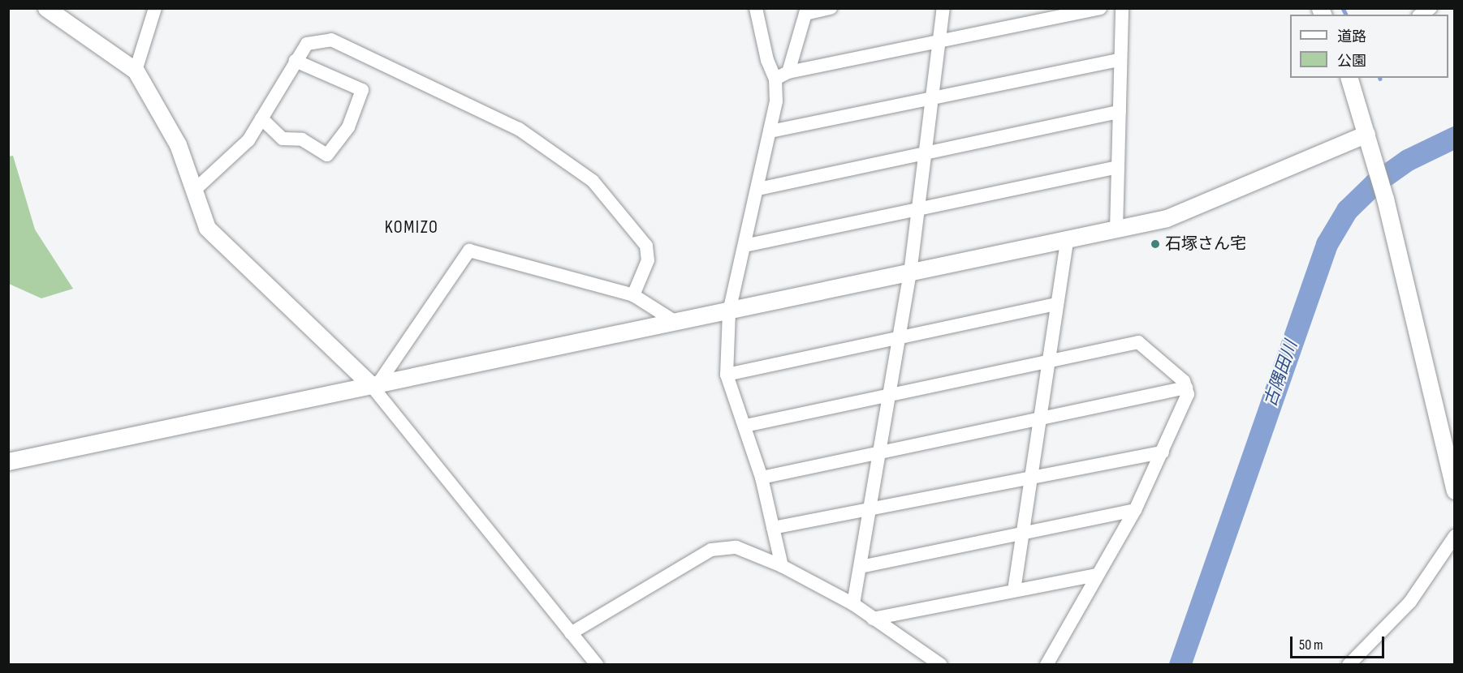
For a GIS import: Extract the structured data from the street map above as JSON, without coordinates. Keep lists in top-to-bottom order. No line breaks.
{"districts":["KOMIZO"],"water":["古隅田川"],"places":["石塚さん宅"],"legend":["道路","公園"],"scale_bar":"50 m"}
